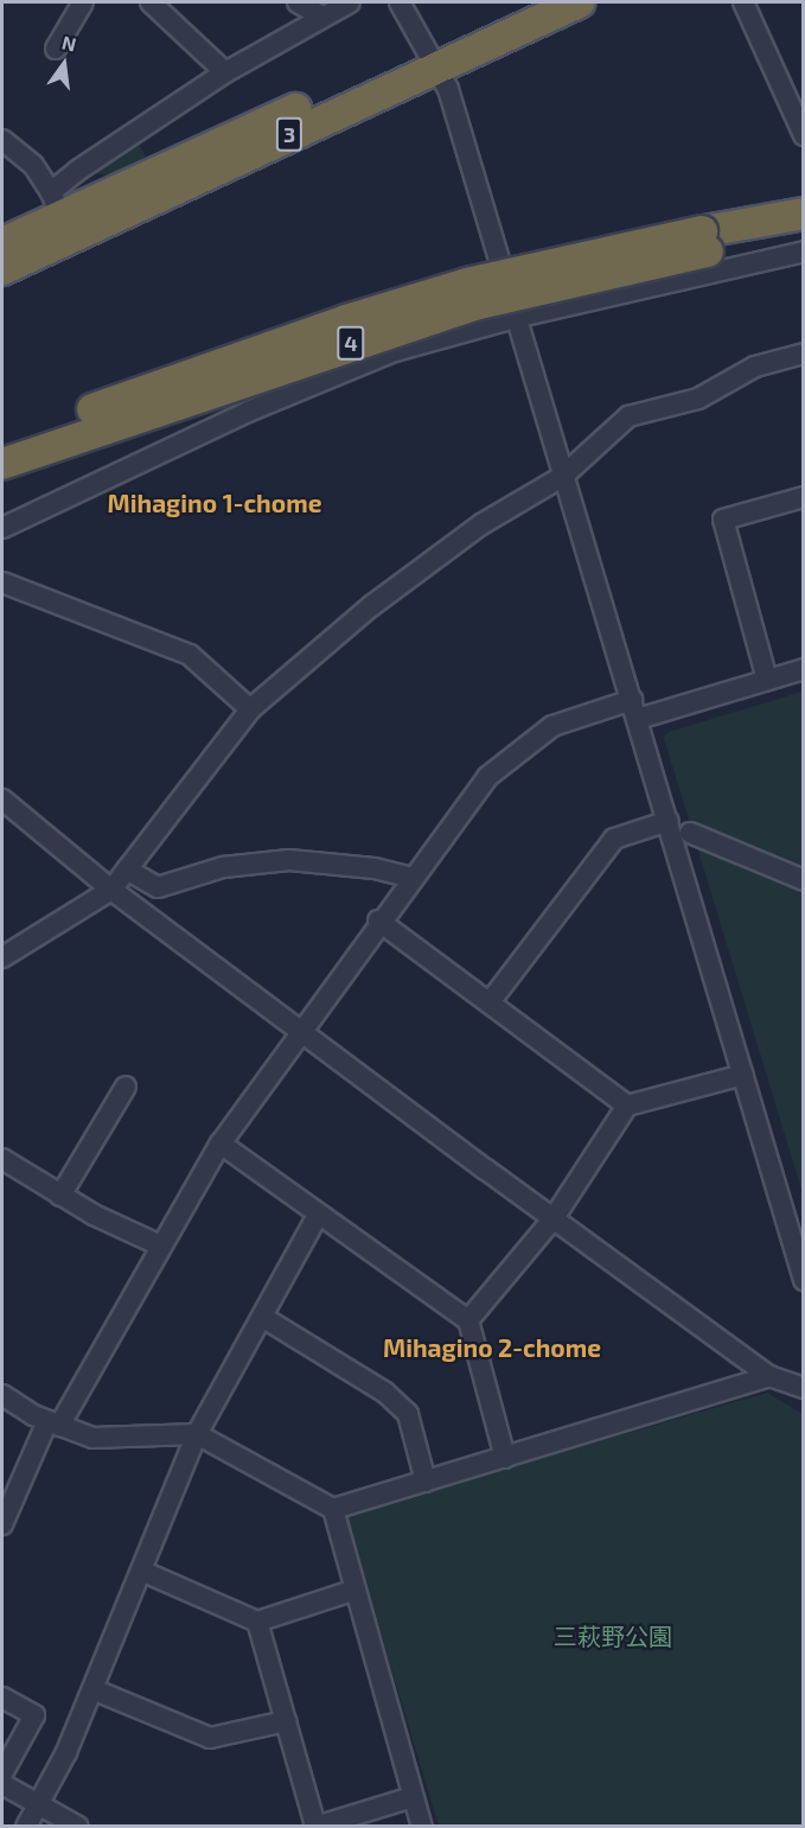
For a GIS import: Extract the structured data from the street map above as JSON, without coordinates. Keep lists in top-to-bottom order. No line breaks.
{"streets":{"highway":["3","4"]},"districts":["Mihagino 1-chome","Mihagino 2-chome"],"parks":["三萩野公園"],"north":"top"}
